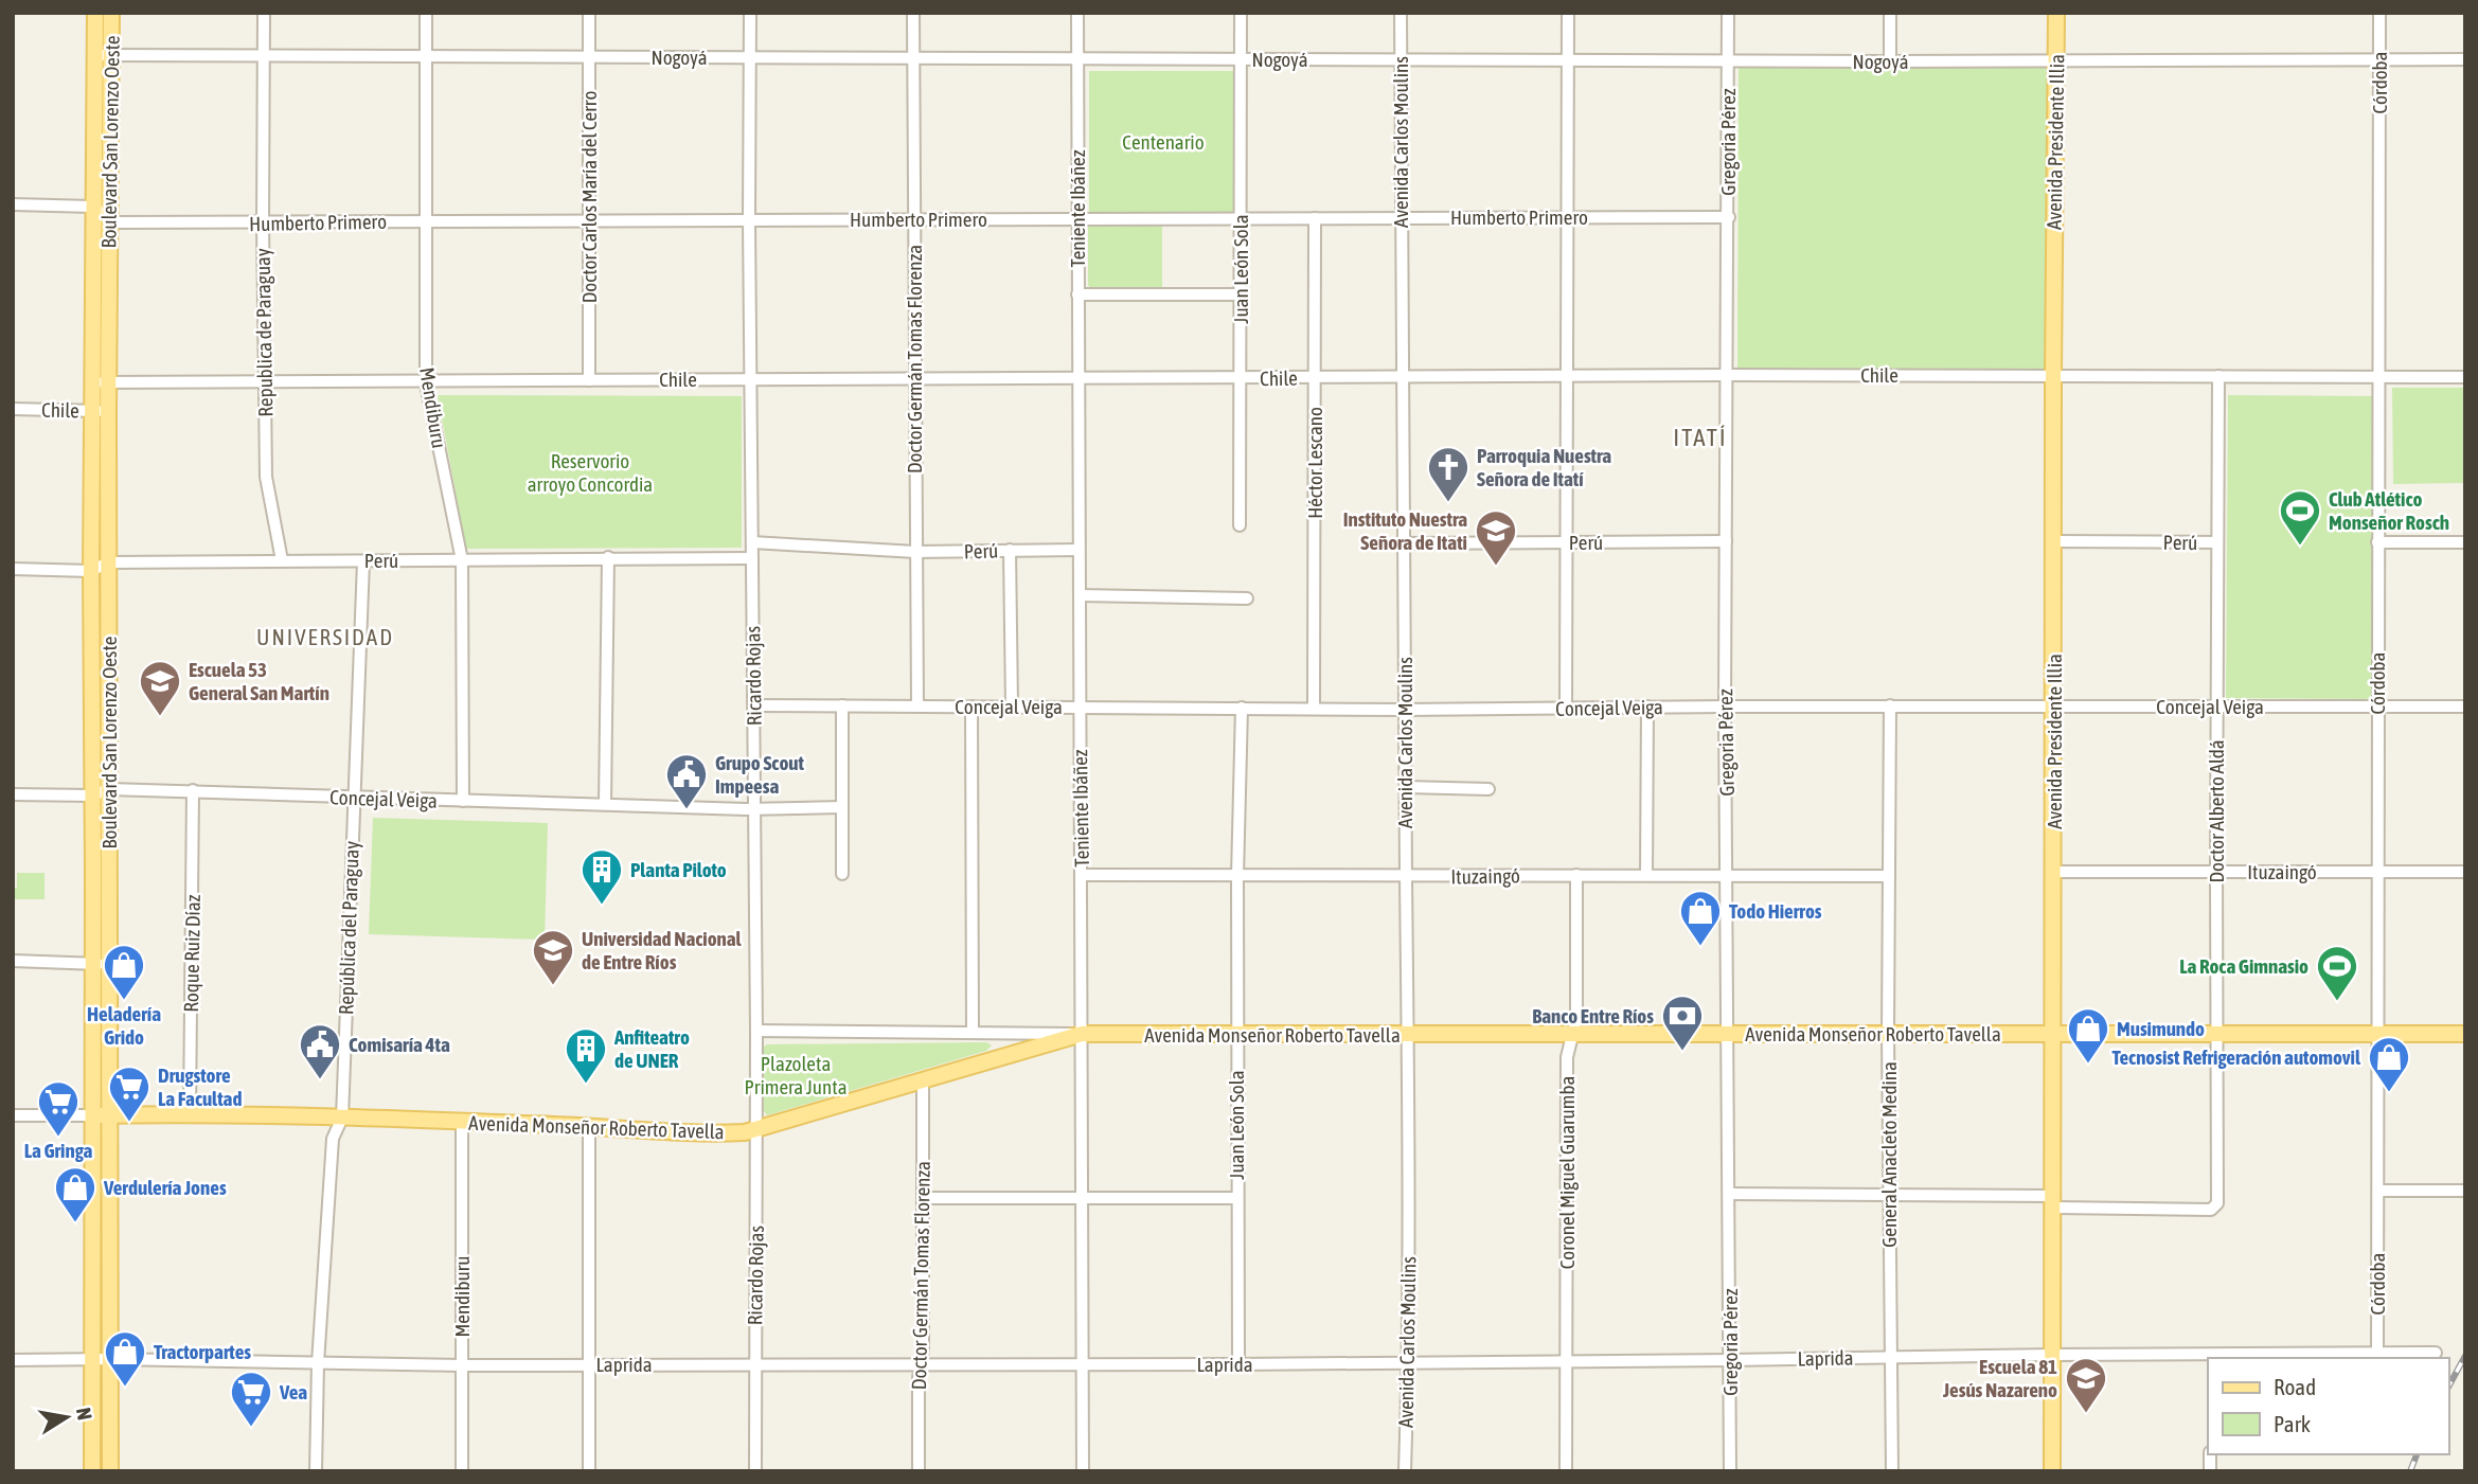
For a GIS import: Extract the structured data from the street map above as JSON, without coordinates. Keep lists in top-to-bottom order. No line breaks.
{"streets":{"main road":["Boulevard San Lorenzo Oeste","Avenida Presidente Illia","Avenida Monseñor Roberto Tavella"],"street":["Nogoyá","Córdoba","Avenida Carlos Moulins","Gregoria Pérez","Doctor Carlos María del Cerro","Teniente Ibáñez","Humberto Primero","Juan León Sola","Republica de Paraguay","Doctor Germán Tomas Florenza","Chile","Mendiburu","Héctor Lescano","Perú","Ricardo Rojas","Concejal Veiga","Doctor Alberto Aldá","Ituzaingó","República del Paraguay","Roque Ruiz Díaz","General Anacleto Medina","Coronel Miguel Guarumba","Laprida"]},"crossings":[["Nogoyá","Córdoba"],["Nogoyá","Boulevard San Lorenzo Oeste"],["Nogoyá","Avenida Carlos Moulins"],["Nogoyá","Gregoria Pérez"],["Nogoyá","Avenida Presidente Illia"],["Nogoyá","Doctor Carlos María del Cerro"],["Nogoyá","Teniente Ibáñez"],["Nogoyá","Juan León Sola"],["Nogoyá","Republica de Paraguay"],["Nogoyá","Doctor Germán Tomas Florenza"],["Nogoyá","Mendiburu"],["Nogoyá","Ricardo Rojas"],["Córdoba","Chile"],["Córdoba","Concejal Veiga"],["Córdoba","Ituzaingó"],["Córdoba","Avenida Monseñor Roberto Tavella"],["Córdoba","Laprida"],["Boulevard San Lorenzo Oeste","Humberto Primero"],["Boulevard San Lorenzo Oeste","Chile"],["Boulevard San Lorenzo Oeste","Perú"],["Boulevard San Lorenzo Oeste","Concejal Veiga"],["Boulevard San Lorenzo Oeste","Avenida Monseñor Roberto Tavella"],["Boulevard San Lorenzo Oeste","Laprida"],["Avenida Carlos Moulins","Humberto Primero"],["Avenida Carlos Moulins","Chile"],["Avenida Carlos Moulins","Perú"],["Avenida Carlos Moulins","Concejal Veiga"],["Avenida Carlos Moulins","Ituzaingó"],["Avenida Carlos Moulins","Avenida Monseñor Roberto Tavella"],["Avenida Carlos Moulins","Laprida"],["Gregoria Pérez","Humberto Primero"],["Gregoria Pérez","Chile"],["Gregoria Pérez","Perú"],["Gregoria Pérez","Concejal Veiga"],["Gregoria Pérez","Ituzaingó"],["Gregoria Pérez","Avenida Monseñor Roberto Tavella"],["Gregoria Pérez","Laprida"],["Avenida Presidente Illia","Chile"],["Avenida Presidente Illia","Perú"],["Avenida Presidente Illia","Concejal Veiga"],["Avenida Presidente Illia","Doctor Alberto Aldá"],["Avenida Presidente Illia","Ituzaingó"],["Avenida Presidente Illia","Avenida Monseñor Roberto Tavella"],["Avenida Presidente Illia","Laprida"],["Doctor Carlos María del Cerro","Humberto Primero"],["Doctor Carlos María del Cerro","Chile"],["Teniente Ibáñez","Humberto Primero"],["Teniente Ibáñez","Chile"],["Teniente Ibáñez","Perú"],["Teniente Ibáñez","Concejal Veiga"],["Teniente Ibáñez","Ituzaingó"],["Teniente Ibáñez","Avenida Monseñor Roberto Tavella"],["Teniente Ibáñez","Laprida"],["Humberto Primero","Juan León Sola"],["Humberto Primero","Republica de Paraguay"],["Humberto Primero","Doctor Germán Tomas Florenza"],["Humberto Primero","Mendiburu"],["Humberto Primero","Héctor Lescano"],["Humberto Primero","Ricardo Rojas"],["Juan León Sola","Chile"],["Juan León Sola","Concejal Veiga"],["Juan León Sola","Ituzaingó"],["Juan León Sola","Avenida Monseñor Roberto Tavella"],["Juan León Sola","Laprida"],["Republica de Paraguay","Chile"],["Republica de Paraguay","Perú"],["Doctor Germán Tomas Florenza","Chile"],["Doctor Germán Tomas Florenza","Perú"],["Doctor Germán Tomas Florenza","Concejal Veiga"],["Doctor Germán Tomas Florenza","Avenida Monseñor Roberto Tavella"],["Doctor Germán Tomas Florenza","Laprida"],["Chile","Mendiburu"],["Chile","Héctor Lescano"],["Chile","Ricardo Rojas"],["Chile","Doctor Alberto Aldá"],["Mendiburu","Perú"],["Mendiburu","Concejal Veiga"],["Mendiburu","Avenida Monseñor Roberto Tavella"],["Mendiburu","Laprida"],["Héctor Lescano","Concejal Veiga"],["Perú","Ricardo Rojas"],["Perú","Doctor Alberto Aldá"],["Perú","República del Paraguay"],["Ricardo Rojas","Concejal Veiga"],["Ricardo Rojas","Avenida Monseñor Roberto Tavella"],["Ricardo Rojas","Laprida"],["Concejal Veiga","Doctor Alberto Aldá"],["Concejal Veiga","República del Paraguay"],["Concejal Veiga","Roque Ruiz Díaz"],["Concejal Veiga","General Anacleto Medina"],["Doctor Alberto Aldá","Ituzaingó"],["Doctor Alberto Aldá","Avenida Monseñor Roberto Tavella"],["Ituzaingó","General Anacleto Medina"],["Ituzaingó","Coronel Miguel Guarumba"],["República del Paraguay","Avenida Monseñor Roberto Tavella"],["República del Paraguay","Laprida"],["Roque Ruiz Díaz","Avenida Monseñor Roberto Tavella"],["Avenida Monseñor Roberto Tavella","General Anacleto Medina"],["Avenida Monseñor Roberto Tavella","Coronel Miguel Guarumba"],["General Anacleto Medina","Laprida"],["Coronel Miguel Guarumba","Laprida"]],"districts":["ITATÍ","UNIVERSIDAD"],"parks":["Centenario","Reservorio arroyo Concordia","Plazoleta Primera Junta"],"places":{"church":["Parroquia Nuestra Señora de Itatí"],"sports":["Club Atlético Monseñor Rosch","La Roca Gimnasio"],"school or university":["Instituto Nuestra Señora de Itati","Escuela 53 General San Martín","Universidad Nacional de Entre Ríos","Escuela 81 Jesús Nazareno"],"public building":["Grupo Scout Impeesa","Comisaría 4ta"],"building":["Planta Piloto","Anfiteatro de UNER"],"shop":["Todo Hierros","Heladería Grido","Musimundo","Tecnosist Refrigeración automovil","Verdulería Jones","Tractorpartes"],"bank":["Banco Entre Ríos"],"supermarket":["Drugstore La Facultad","La Gringa","Vea"]},"legend":["Road","Park"],"north":"right"}
